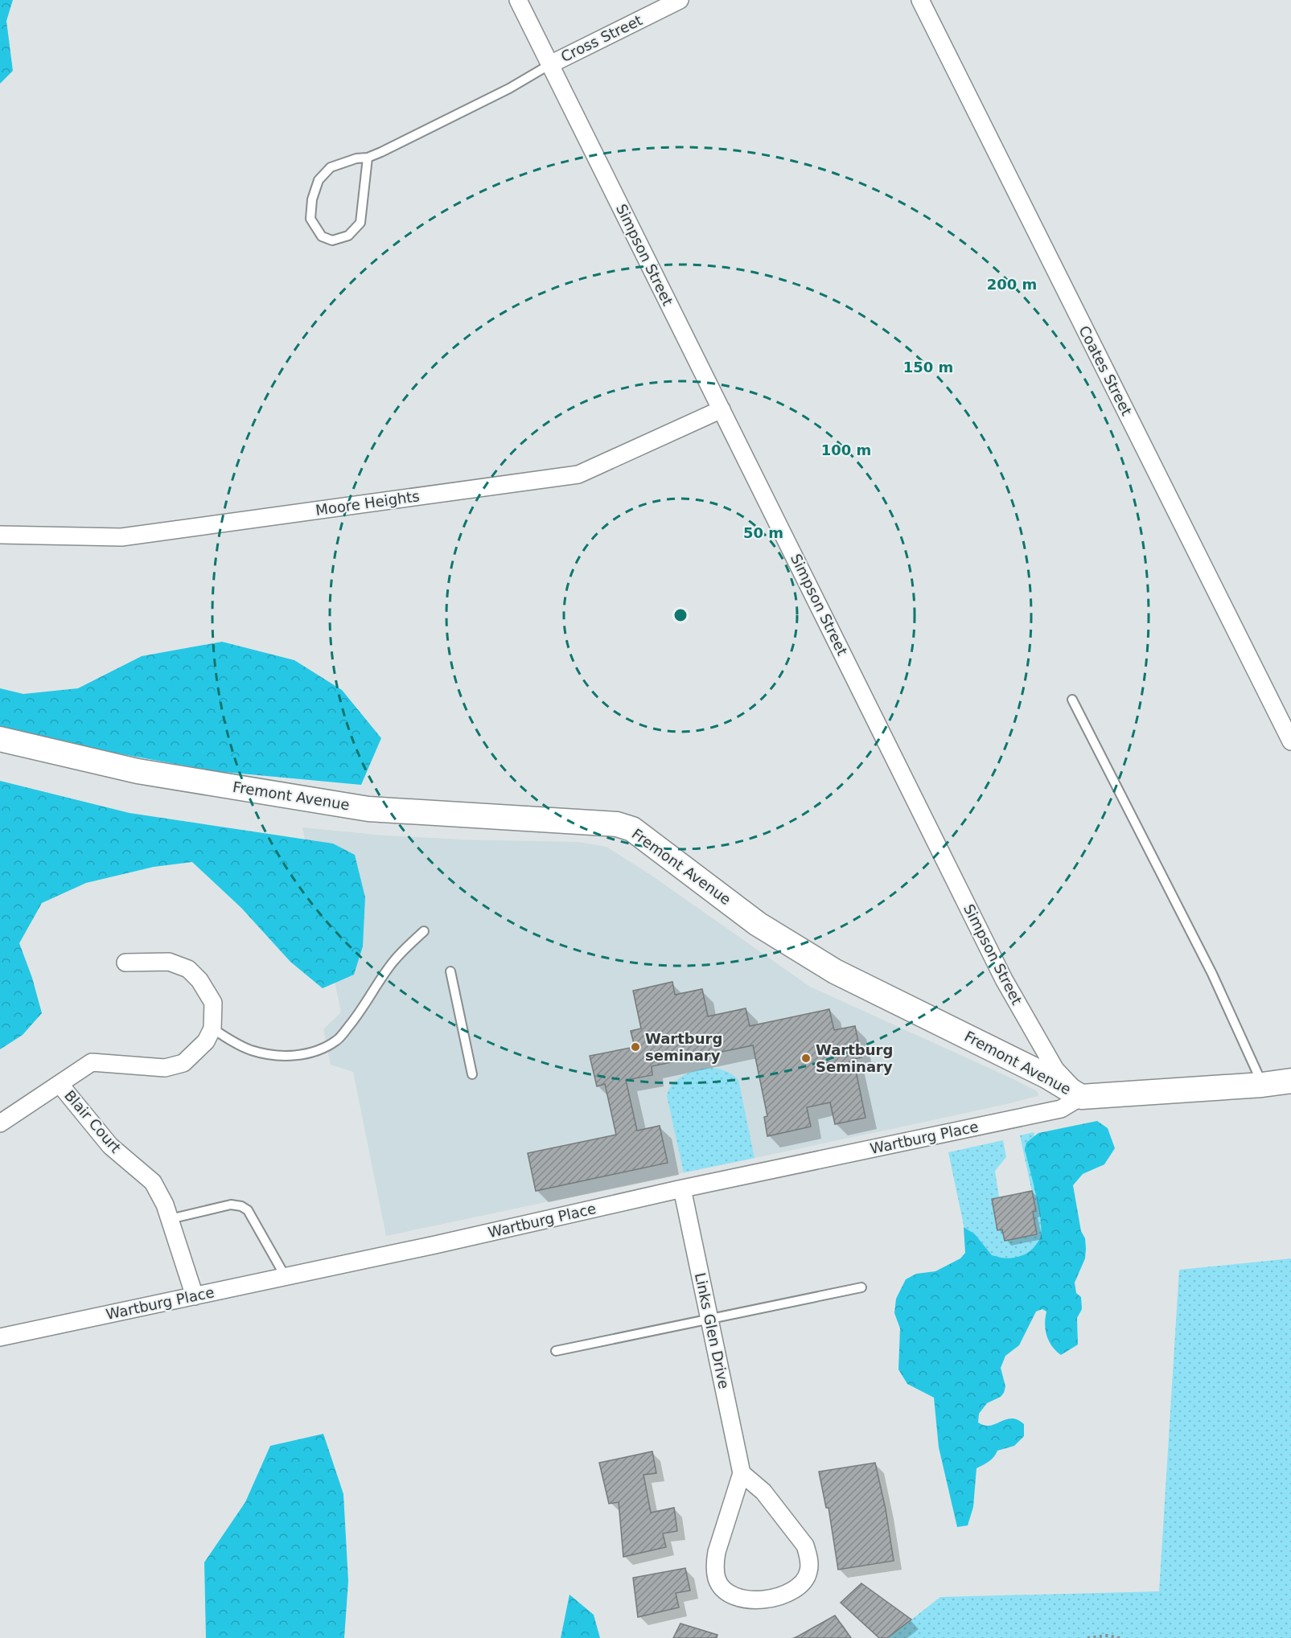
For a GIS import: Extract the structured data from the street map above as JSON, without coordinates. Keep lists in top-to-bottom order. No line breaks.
{"streets":{"main road":["Fremont Avenue"],"street":["Cross Street","Simpson Street","Coates Street","Moore Heights","Blair Court","Wartburg Place","Links Glen Drive"]},"crossings":[["Cross Street","Simpson Street"],["Simpson Street","Moore Heights"],["Simpson Street","Fremont Avenue"],["Simpson Street","Wartburg Place"],["Fremont Avenue","Wartburg Place"],["Blair Court","Wartburg Place"],["Wartburg Place","Links Glen Drive"]],"places":["Wartburg seminary","Wartburg Seminary"],"rings":["200 m","150 m","100 m","50 m"]}
